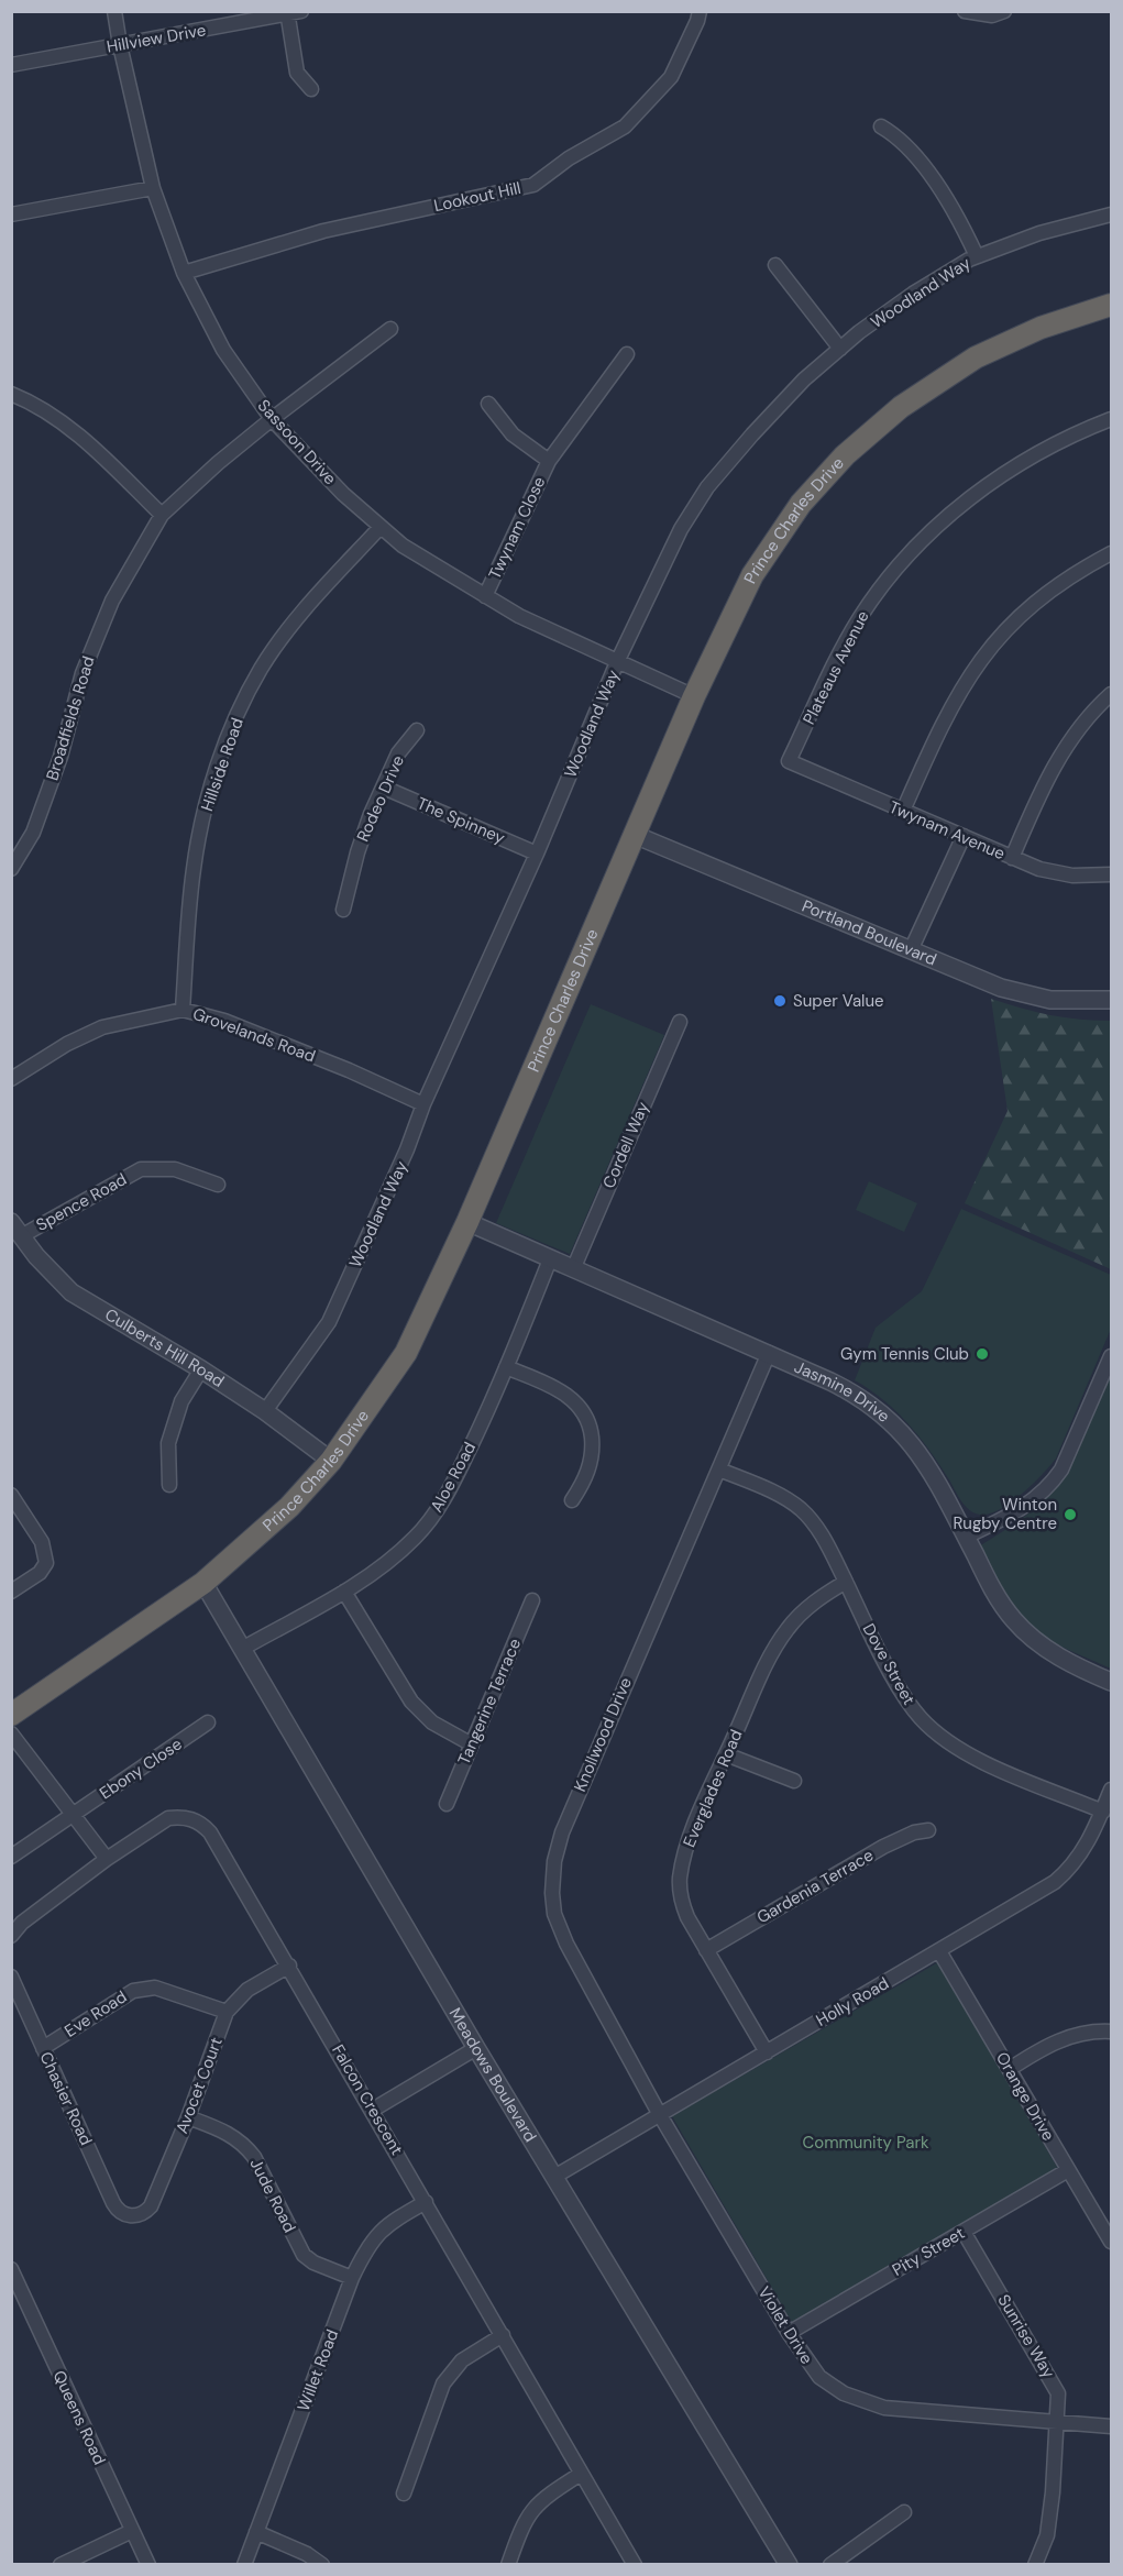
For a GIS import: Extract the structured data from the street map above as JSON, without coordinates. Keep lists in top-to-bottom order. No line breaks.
{"streets":{"highway":["Prince Charles Drive"],"street":["Hillview Drive","Lookout Hill","Woodland Way","Sassoon Drive","Twynam Close","Plateaus Avenue","Broadfields Road","Hillside Road","Rodeo Drive","The Spinney","Twynam Avenue","Portland Boulevard","Grovelands Road","Cordell Way","Spence Road","Culberts Hill Road","Jasmine Drive","Aloe Road","Dove Street","Tangerine Terrace","Knollwood Drive","Ebony Close","Everglades Road","Gardenia Terrace","Holly Road","Eve Road","Meadows Boulevard","Avocet Court","Orange Drive","Chasier Road","Falcon Crescent","Jude Road","Pity Street","Violet Drive","Sunrise Way","Willet Road","Queens Road"]},"crossings":[["Hillview Drive","Sassoon Drive"],["Lookout Hill","Sassoon Drive"],["Woodland Way","Sassoon Drive"],["Woodland Way","The Spinney"],["Woodland Way","Grovelands Road"],["Woodland Way","Culberts Hill Road"],["Sassoon Drive","Prince Charles Drive"],["Sassoon Drive","Twynam Close"],["Sassoon Drive","Broadfields Road"],["Sassoon Drive","Hillside Road"],["Prince Charles Drive","Portland Boulevard"],["Prince Charles Drive","Culberts Hill Road"],["Prince Charles Drive","Jasmine Drive"],["Prince Charles Drive","Meadows Boulevard"],["Plateaus Avenue","Twynam Avenue"],["Hillside Road","Grovelands Road"],["Rodeo Drive","The Spinney"],["Cordell Way","Jasmine Drive"],["Spence Road","Culberts Hill Road"],["Jasmine Drive","Aloe Road"],["Jasmine Drive","Knollwood Drive"],["Aloe Road","Meadows Boulevard"],["Dove Street","Knollwood Drive"],["Dove Street","Everglades Road"],["Dove Street","Holly Road"],["Knollwood Drive","Holly Road"],["Knollwood Drive","Violet Drive"],["Everglades Road","Gardenia Terrace"],["Everglades Road","Holly Road"],["Holly Road","Meadows Boulevard"],["Holly Road","Orange Drive"],["Holly Road","Violet Drive"],["Eve Road","Avocet Court"],["Eve Road","Chasier Road"],["Avocet Court","Chasier Road"],["Avocet Court","Falcon Crescent"],["Avocet Court","Jude Road"],["Orange Drive","Pity Street"],["Falcon Crescent","Willet Road"],["Jude Road","Willet Road"],["Pity Street","Violet Drive"],["Pity Street","Sunrise Way"],["Violet Drive","Sunrise Way"]],"parks":["Community Park"],"places":["Super Value","Gym Tennis Club","Winton Rugby Centre"]}
